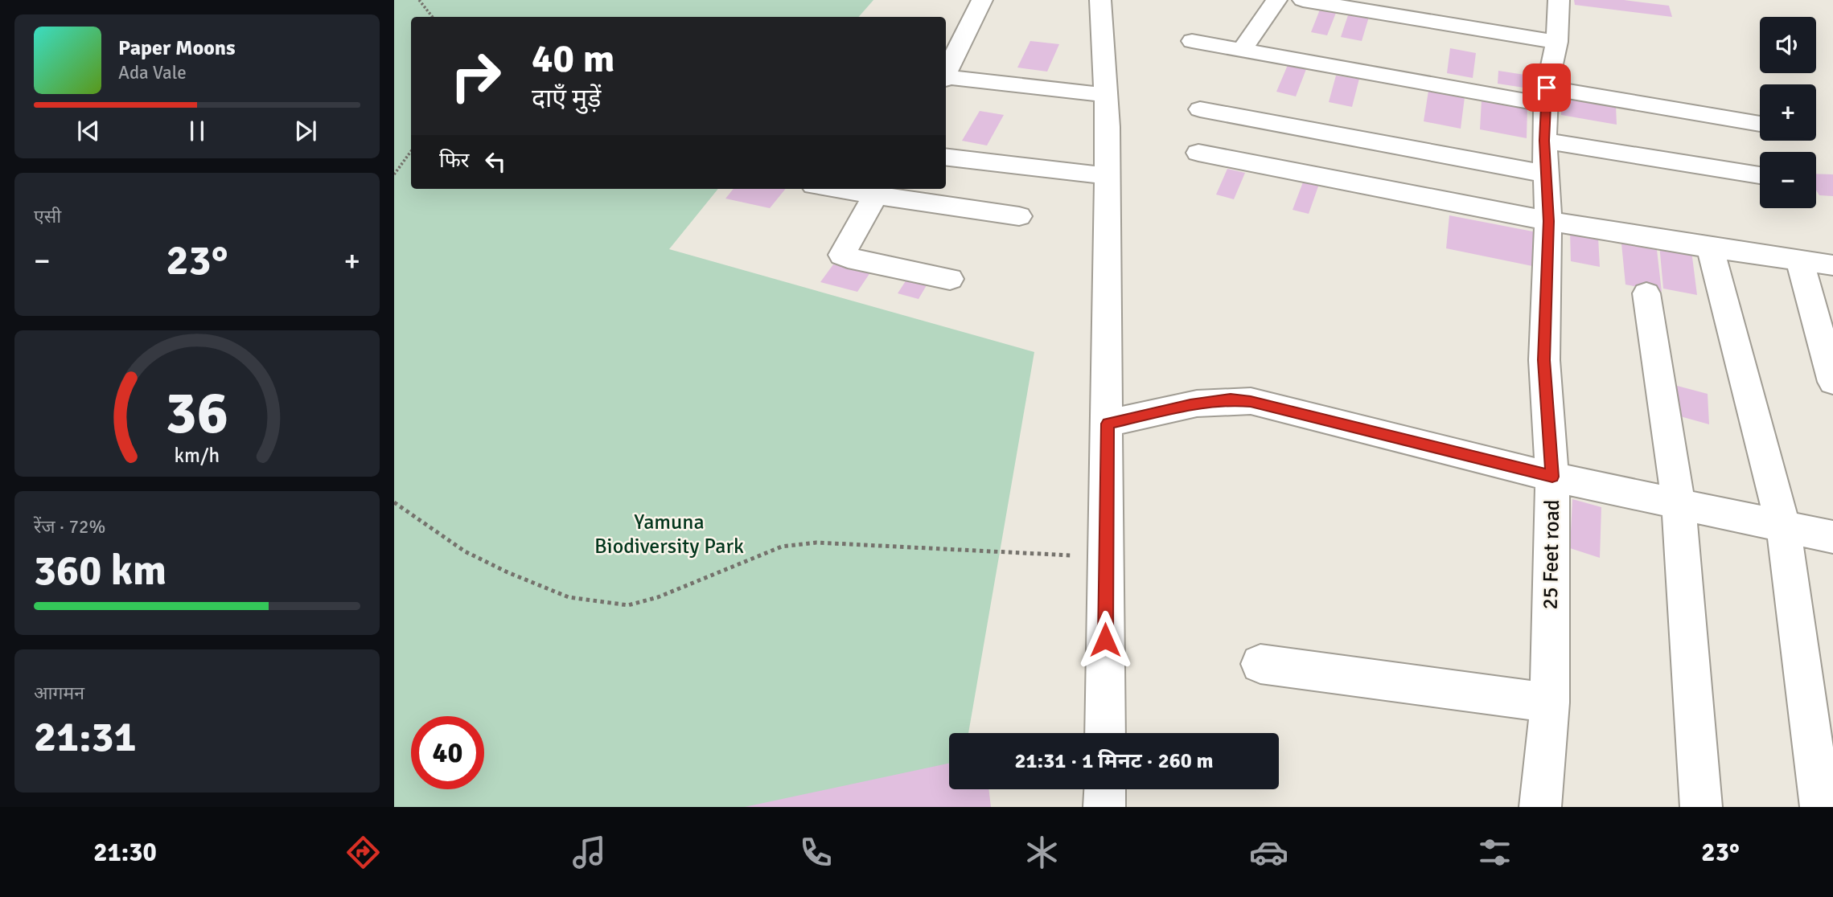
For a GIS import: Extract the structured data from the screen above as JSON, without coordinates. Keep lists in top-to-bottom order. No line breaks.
{"streets":{"street":["25 Feet road"]},"parks":["Yamuna Biodiversity Park"],"page":{"map_buttons":["+","−"],"turn":["40 m","दाएँ मुड़ें"],"song":["Paper Moons","Ada Vale"],"then":"फिर","tile":["एसी",["रेंज · 72%","360 km"],["आगमन","21:31"]],"heat":["−","23°","+"],"limit":"40","trip":"21:31 · 1 मिनट · 260 m","tabs":["21:30","23°"],"gauge":["36","km/h"]}}
